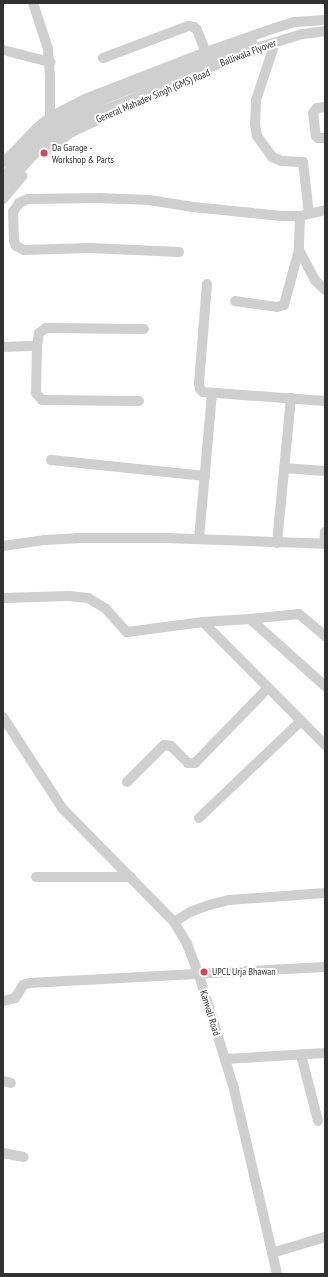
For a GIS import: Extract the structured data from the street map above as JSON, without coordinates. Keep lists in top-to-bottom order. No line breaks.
{"streets":{"street":["Balliwala Flyover","General Mahadev Singh (GMS) Road","Kanwali Road"]},"crossings":[["Balliwala Flyover","General Mahadev Singh (GMS) Road"]],"places":["Da Garage - Workshop & Parts","UPCL Urja Bhawan"]}
